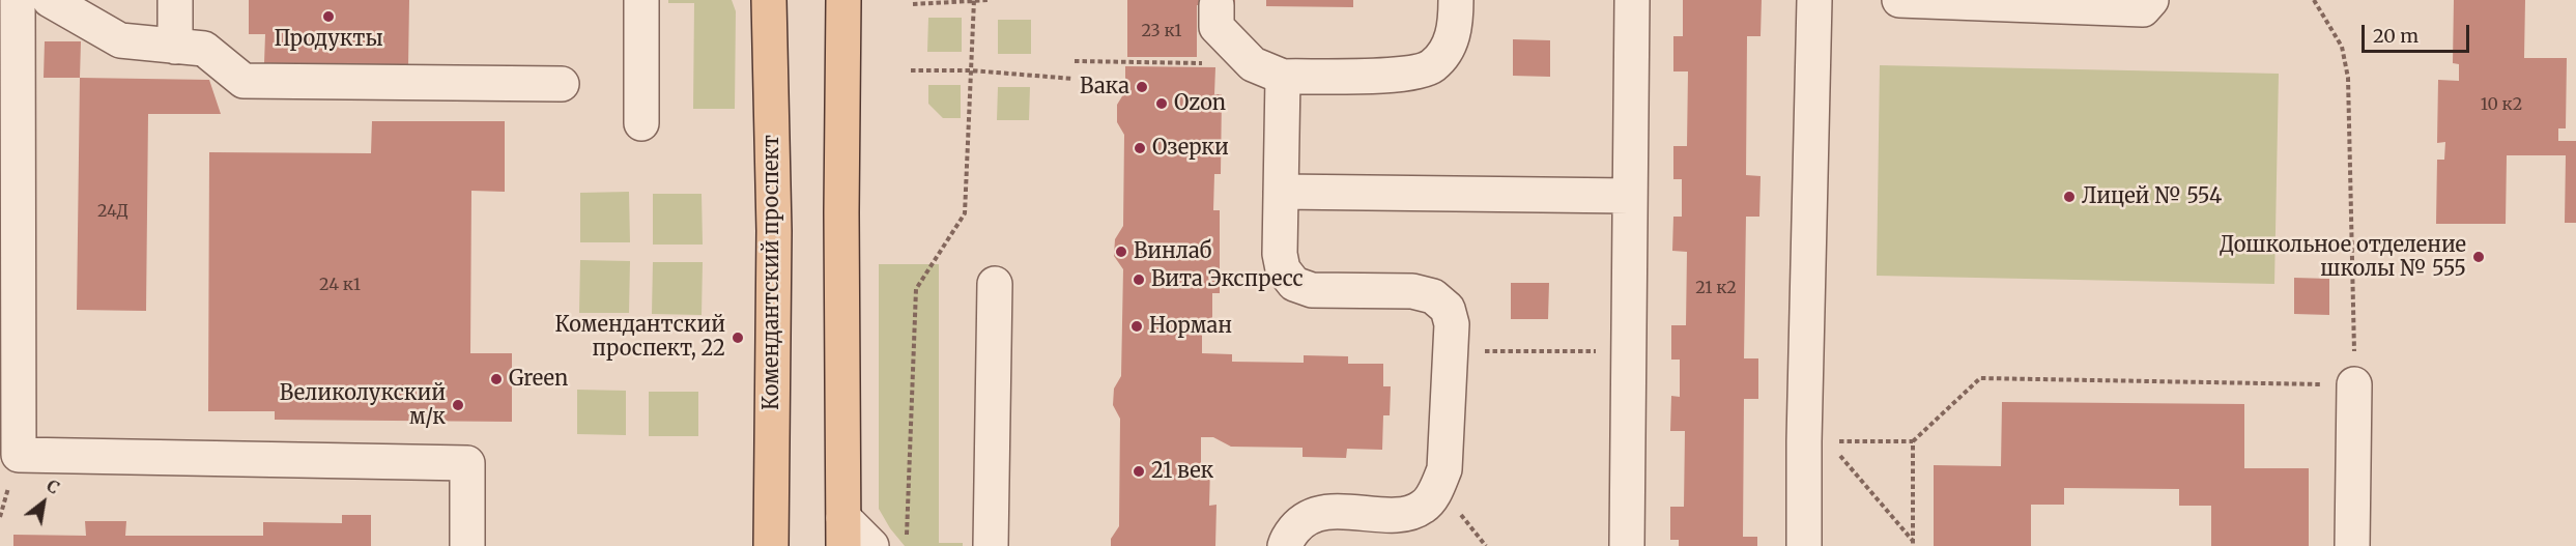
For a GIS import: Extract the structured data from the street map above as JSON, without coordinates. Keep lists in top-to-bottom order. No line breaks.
{"streets":{"main road":["Комендантский проспект"]},"places":["Продукты","Вака","Ozon","Озерки","Лицей № 554","Винлаб","Дошкольное отделение школы № 555","Вита Экспресс","Норман","Комендантский проспект, 22","Green","Великолукский м/к","21 век"],"house_numbers":["23 к1","10 к2","24Д","24 к1","21 к2"],"scale_bar":"20 m","north":"top right"}
